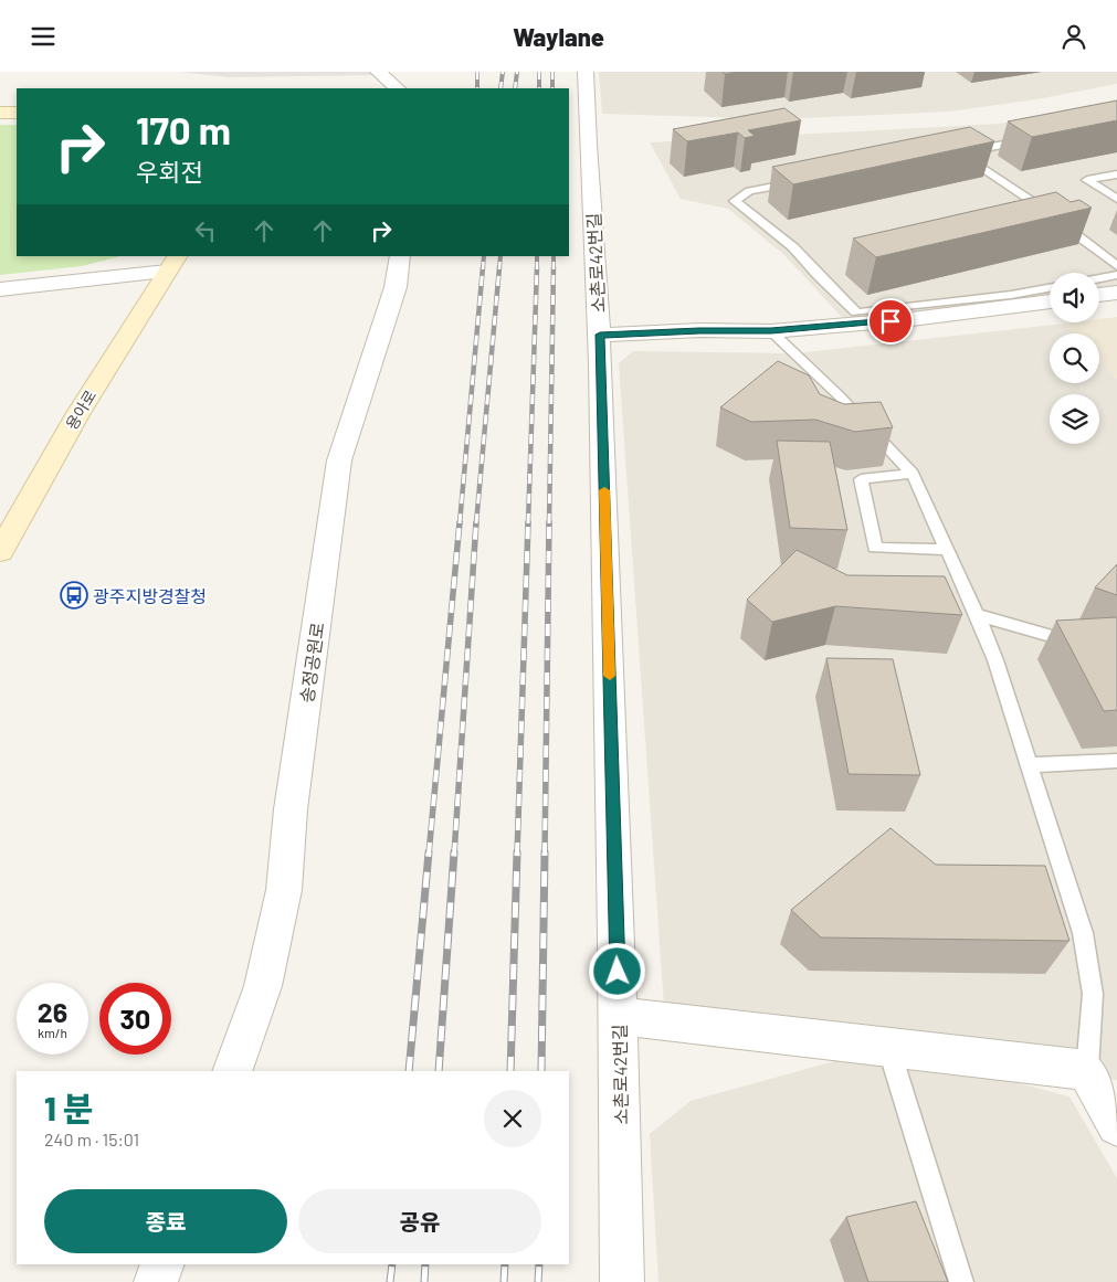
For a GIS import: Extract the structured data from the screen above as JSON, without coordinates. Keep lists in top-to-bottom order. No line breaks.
{"streets":{"street":["소촌로42번길","용아로","송정공원로"]},"places":{"bus stop":["광주지방경찰청"]},"page":{"header":"Waylane","turn":["170 m","우회전"],"speed":"26 km/h","limit":"30","heading":["1 분","240 m · 15:01"],"buttons":["종료","공유"]}}
